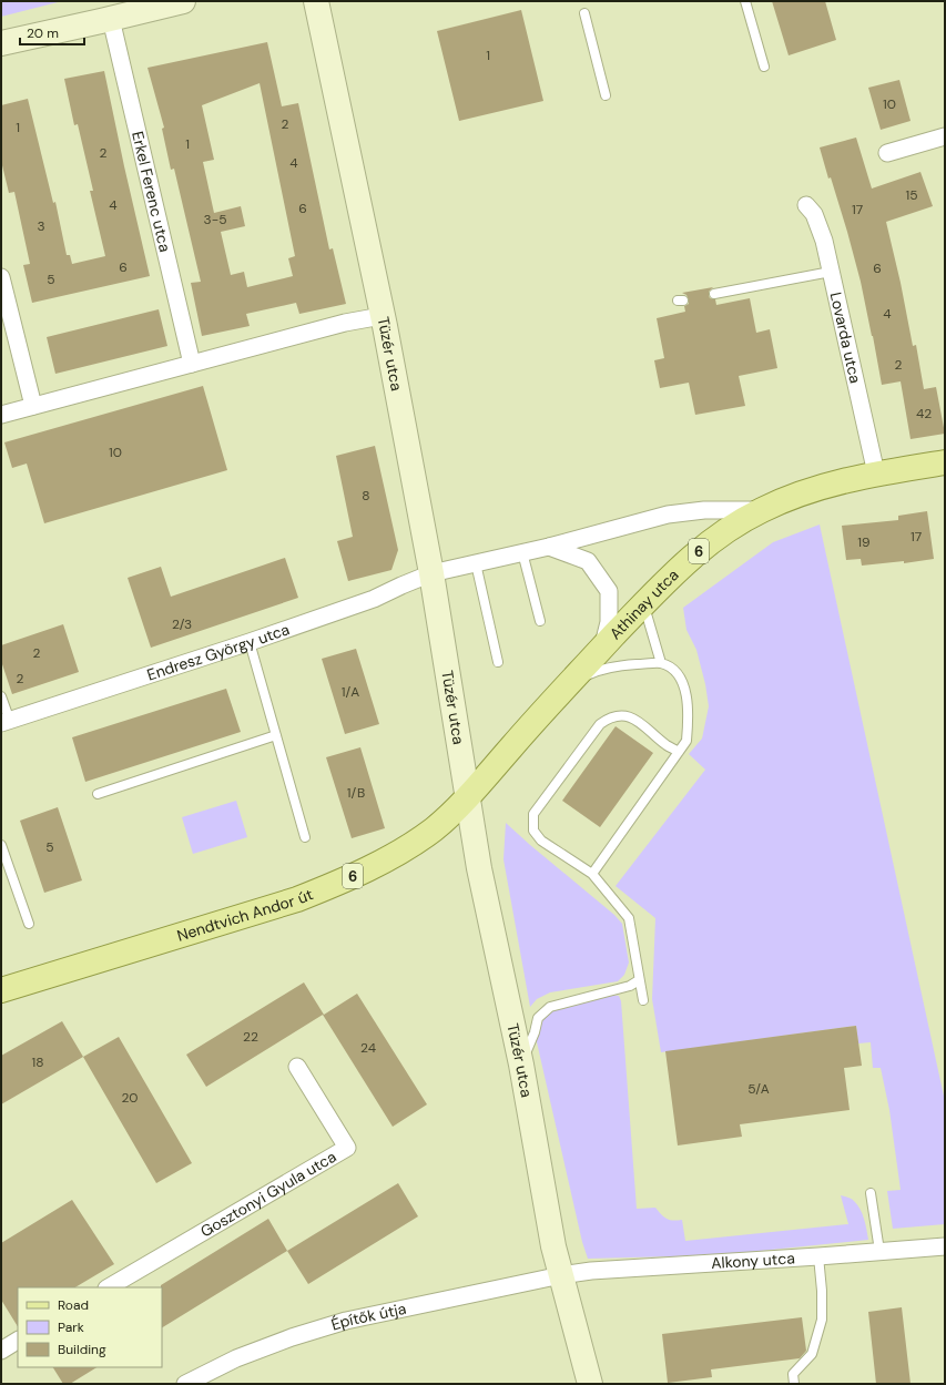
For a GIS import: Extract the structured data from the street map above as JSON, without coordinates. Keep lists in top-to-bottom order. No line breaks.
{"streets":{"main road":["6","Athinay utca","Nendtvich Andor út"],"street":["Erkel Ferenc utca","Lovarda utca","Tüzér utca","Endresz György utca","Gosztonyi Gyula utca","Alkony utca","Építők útja"]},"crossings":[["Lovarda utca","Athinay utca"],["Tüzér utca","Athinay utca"],["Tüzér utca","Endresz György utca"],["Tüzér utca","Nendtvich Andor út"],["Tüzér utca","Alkony utca"],["Tüzér utca","Építők útja"],["Athinay utca","Endresz György utca"],["Athinay utca","Nendtvich Andor út"],["Alkony utca","Építők útja"]],"house_numbers":["1","10","2","1","1","2","4","15","4","6","17","3-5","3","6","6","5","4","2","42","10","8","17","19","2/3","2","2","1/A","1/B","5","22","24","18","5/A","20"],"legend":["Road","Park","Building"],"scale_bar":"20 m"}
